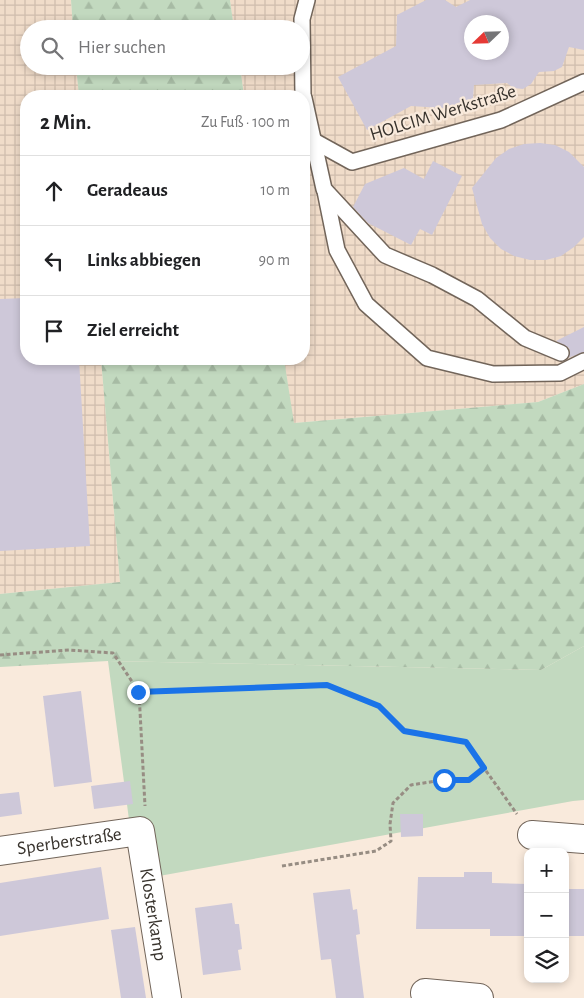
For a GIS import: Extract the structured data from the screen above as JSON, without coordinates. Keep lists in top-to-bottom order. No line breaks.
{"streets":{"street":["Sperberstraße","Klosterkamp"],"lane":["HOLCIM Werkstraße"]},"crossings":[["Sperberstraße","Klosterkamp"]],"north":"bottom left","page":{"search":"Hier suchen","heading":["2 Min.","Zu Fuß · 100 m"],"list":[["Geradeaus","10 m"],["Links abbiegen","90 m"],"Ziel erreicht"],"map_buttons":["+","−"]}}
